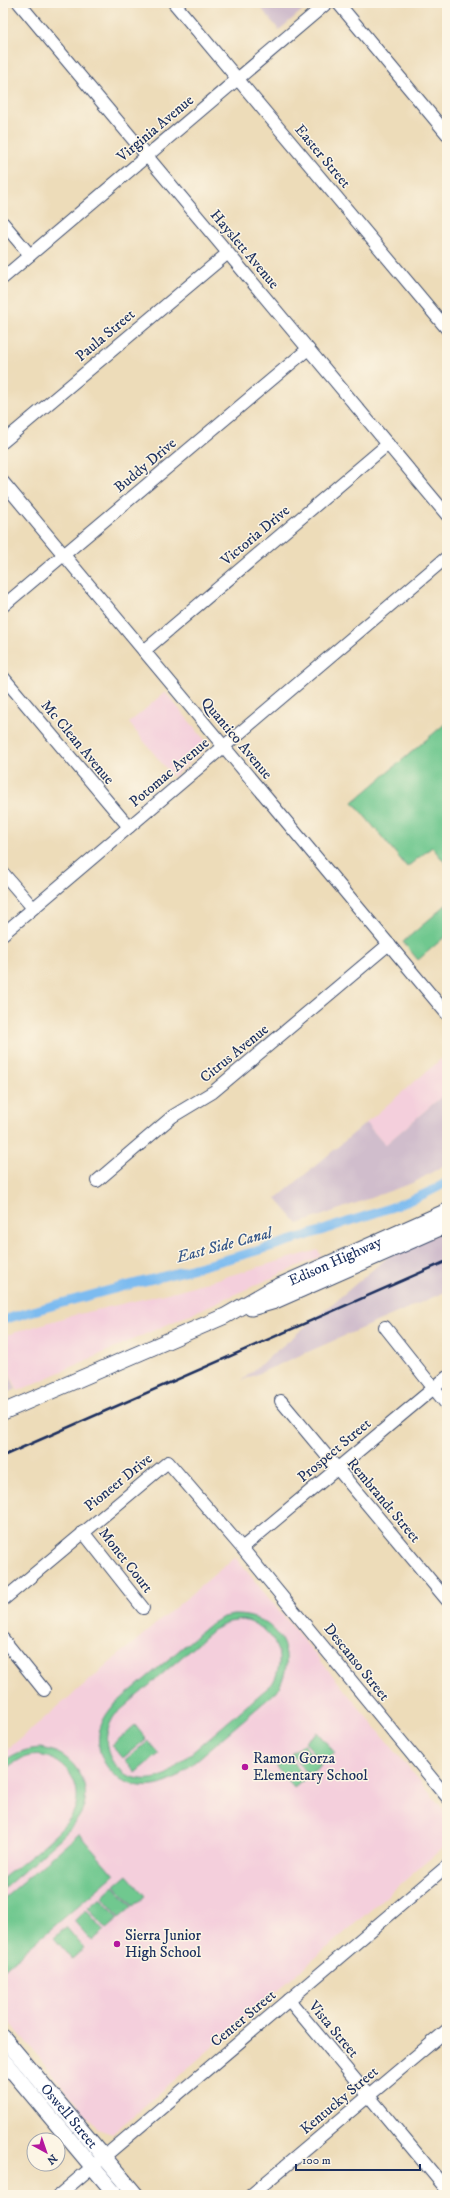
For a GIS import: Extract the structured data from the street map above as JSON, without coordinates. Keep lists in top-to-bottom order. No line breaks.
{"streets":{"main road":["Edison Highway","Oswell Street"],"street":["Virginia Avenue","Easter Street","Hayslett Avenue","Paula Street","Buddy Drive","Victoria Drive","Quantico Avenue","Mc Clean Avenue","Potomac Avenue","Citrus Avenue","Prospect Street","Pioneer Drive","Rembrandt Street","Monet Court","Descanso Street","Center Street","Vista Street","Kentucky Street"]},"crossings":[["Virginia Avenue","Easter Street"],["Virginia Avenue","Hayslett Avenue"],["Hayslett Avenue","Paula Street"],["Hayslett Avenue","Buddy Drive"],["Hayslett Avenue","Victoria Drive"],["Buddy Drive","Quantico Avenue"],["Victoria Drive","Quantico Avenue"],["Quantico Avenue","Potomac Avenue"],["Quantico Avenue","Citrus Avenue"],["Mc Clean Avenue","Potomac Avenue"],["Prospect Street","Pioneer Drive"],["Prospect Street","Rembrandt Street"],["Prospect Street","Descanso Street"],["Pioneer Drive","Monet Court"],["Pioneer Drive","Descanso Street"],["Center Street","Vista Street"],["Center Street","Oswell Street"],["Vista Street","Kentucky Street"]],"water":["East Side Canal"],"places":["Ramon Gorza Elementary School","Sierra Junior High School"],"scale_bar":"100 m","north":"bottom right"}
